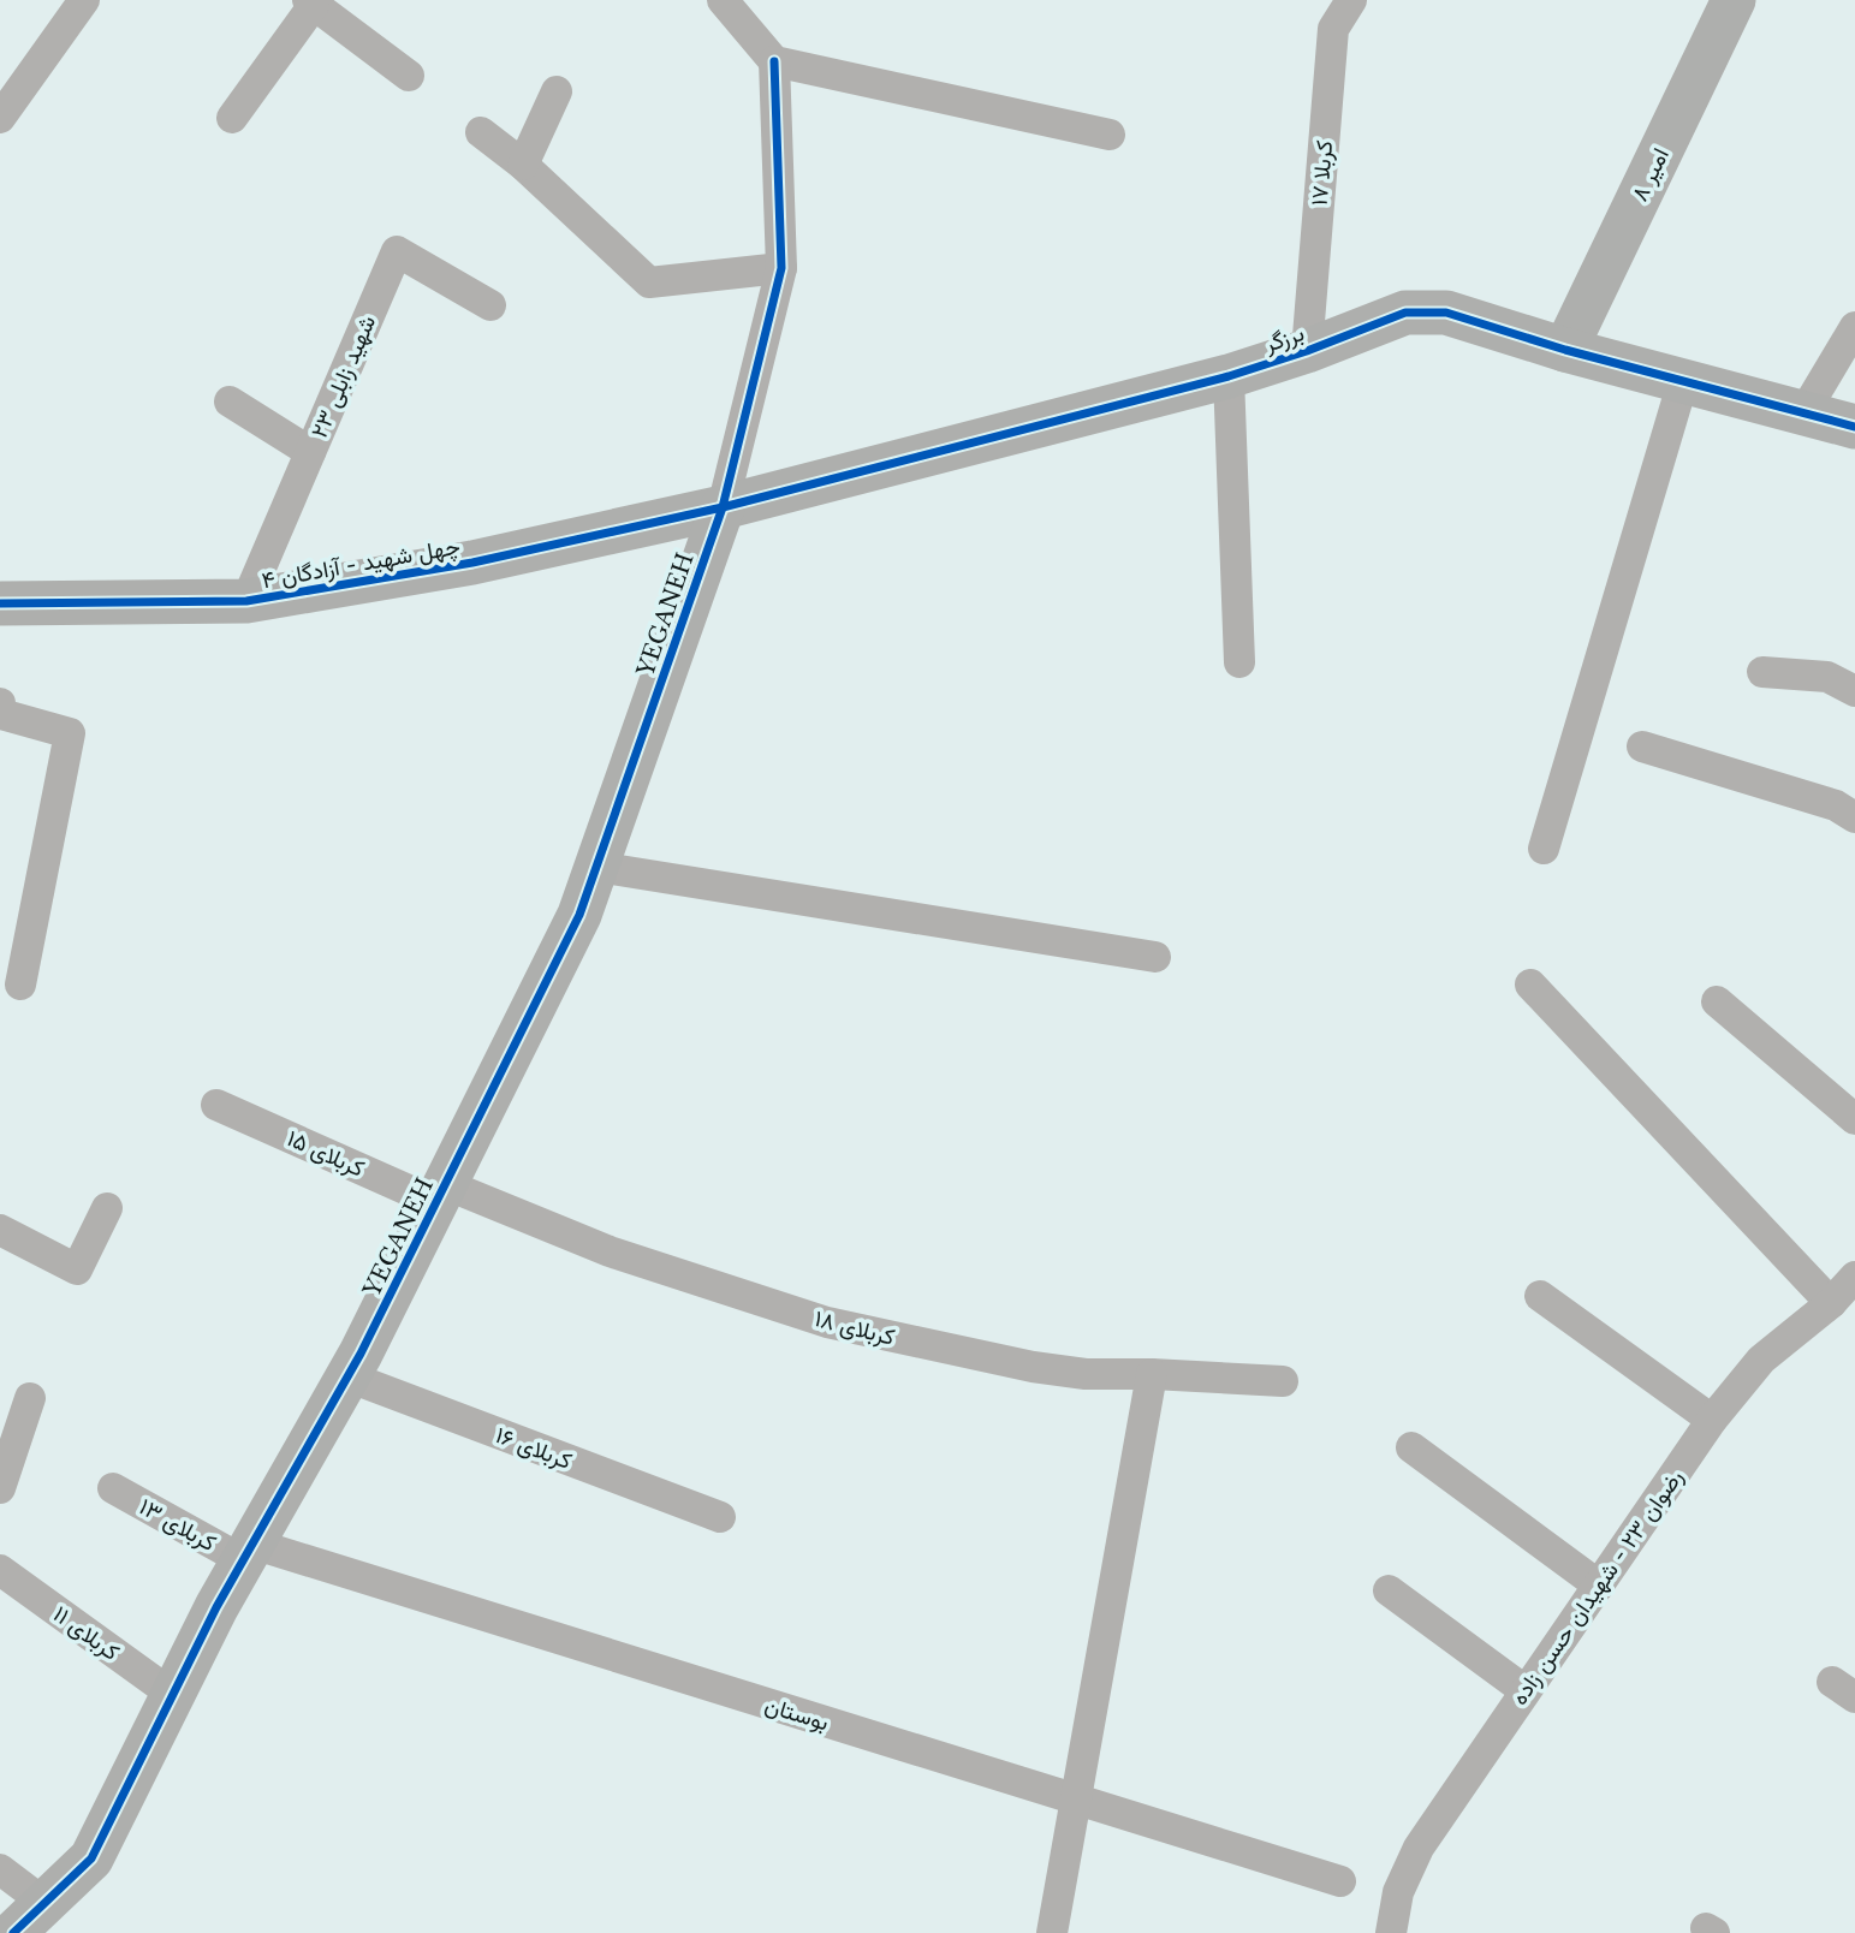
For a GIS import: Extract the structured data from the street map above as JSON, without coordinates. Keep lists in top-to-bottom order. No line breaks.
{"streets":{"street":["کربلا ۱۷","امیر ۸","برزگر","شهید زابلی ۲۳","چهل شهید - آزادگان ۴","YEGANEH","کربلای ۱۵","کربلای ۱۸","کربلای ۱۶","کربلای ۱۳","رضوان ۲۳ - شهیدان حسن زاده","کربلای ۱۱","بوستان"]},"crossings":[["کربلا ۱۷","برزگر"],["امیر ۸","برزگر"],["برزگر","چهل شهید - آزادگان ۴"],["برزگر","YEGANEH"],["شهید زابلی ۲۳","چهل شهید - آزادگان ۴"],["چهل شهید - آزادگان ۴","YEGANEH"],["YEGANEH","کربلای ۱۵"],["YEGANEH","کربلای ۱۸"],["YEGANEH","کربلای ۱۶"],["YEGANEH","کربلای ۱۳"],["YEGANEH","کربلای ۱۱"],["YEGANEH","بوستان"],["کربلای ۱۵","کربلای ۱۸"],["کربلای ۱۳","بوستان"]]}
